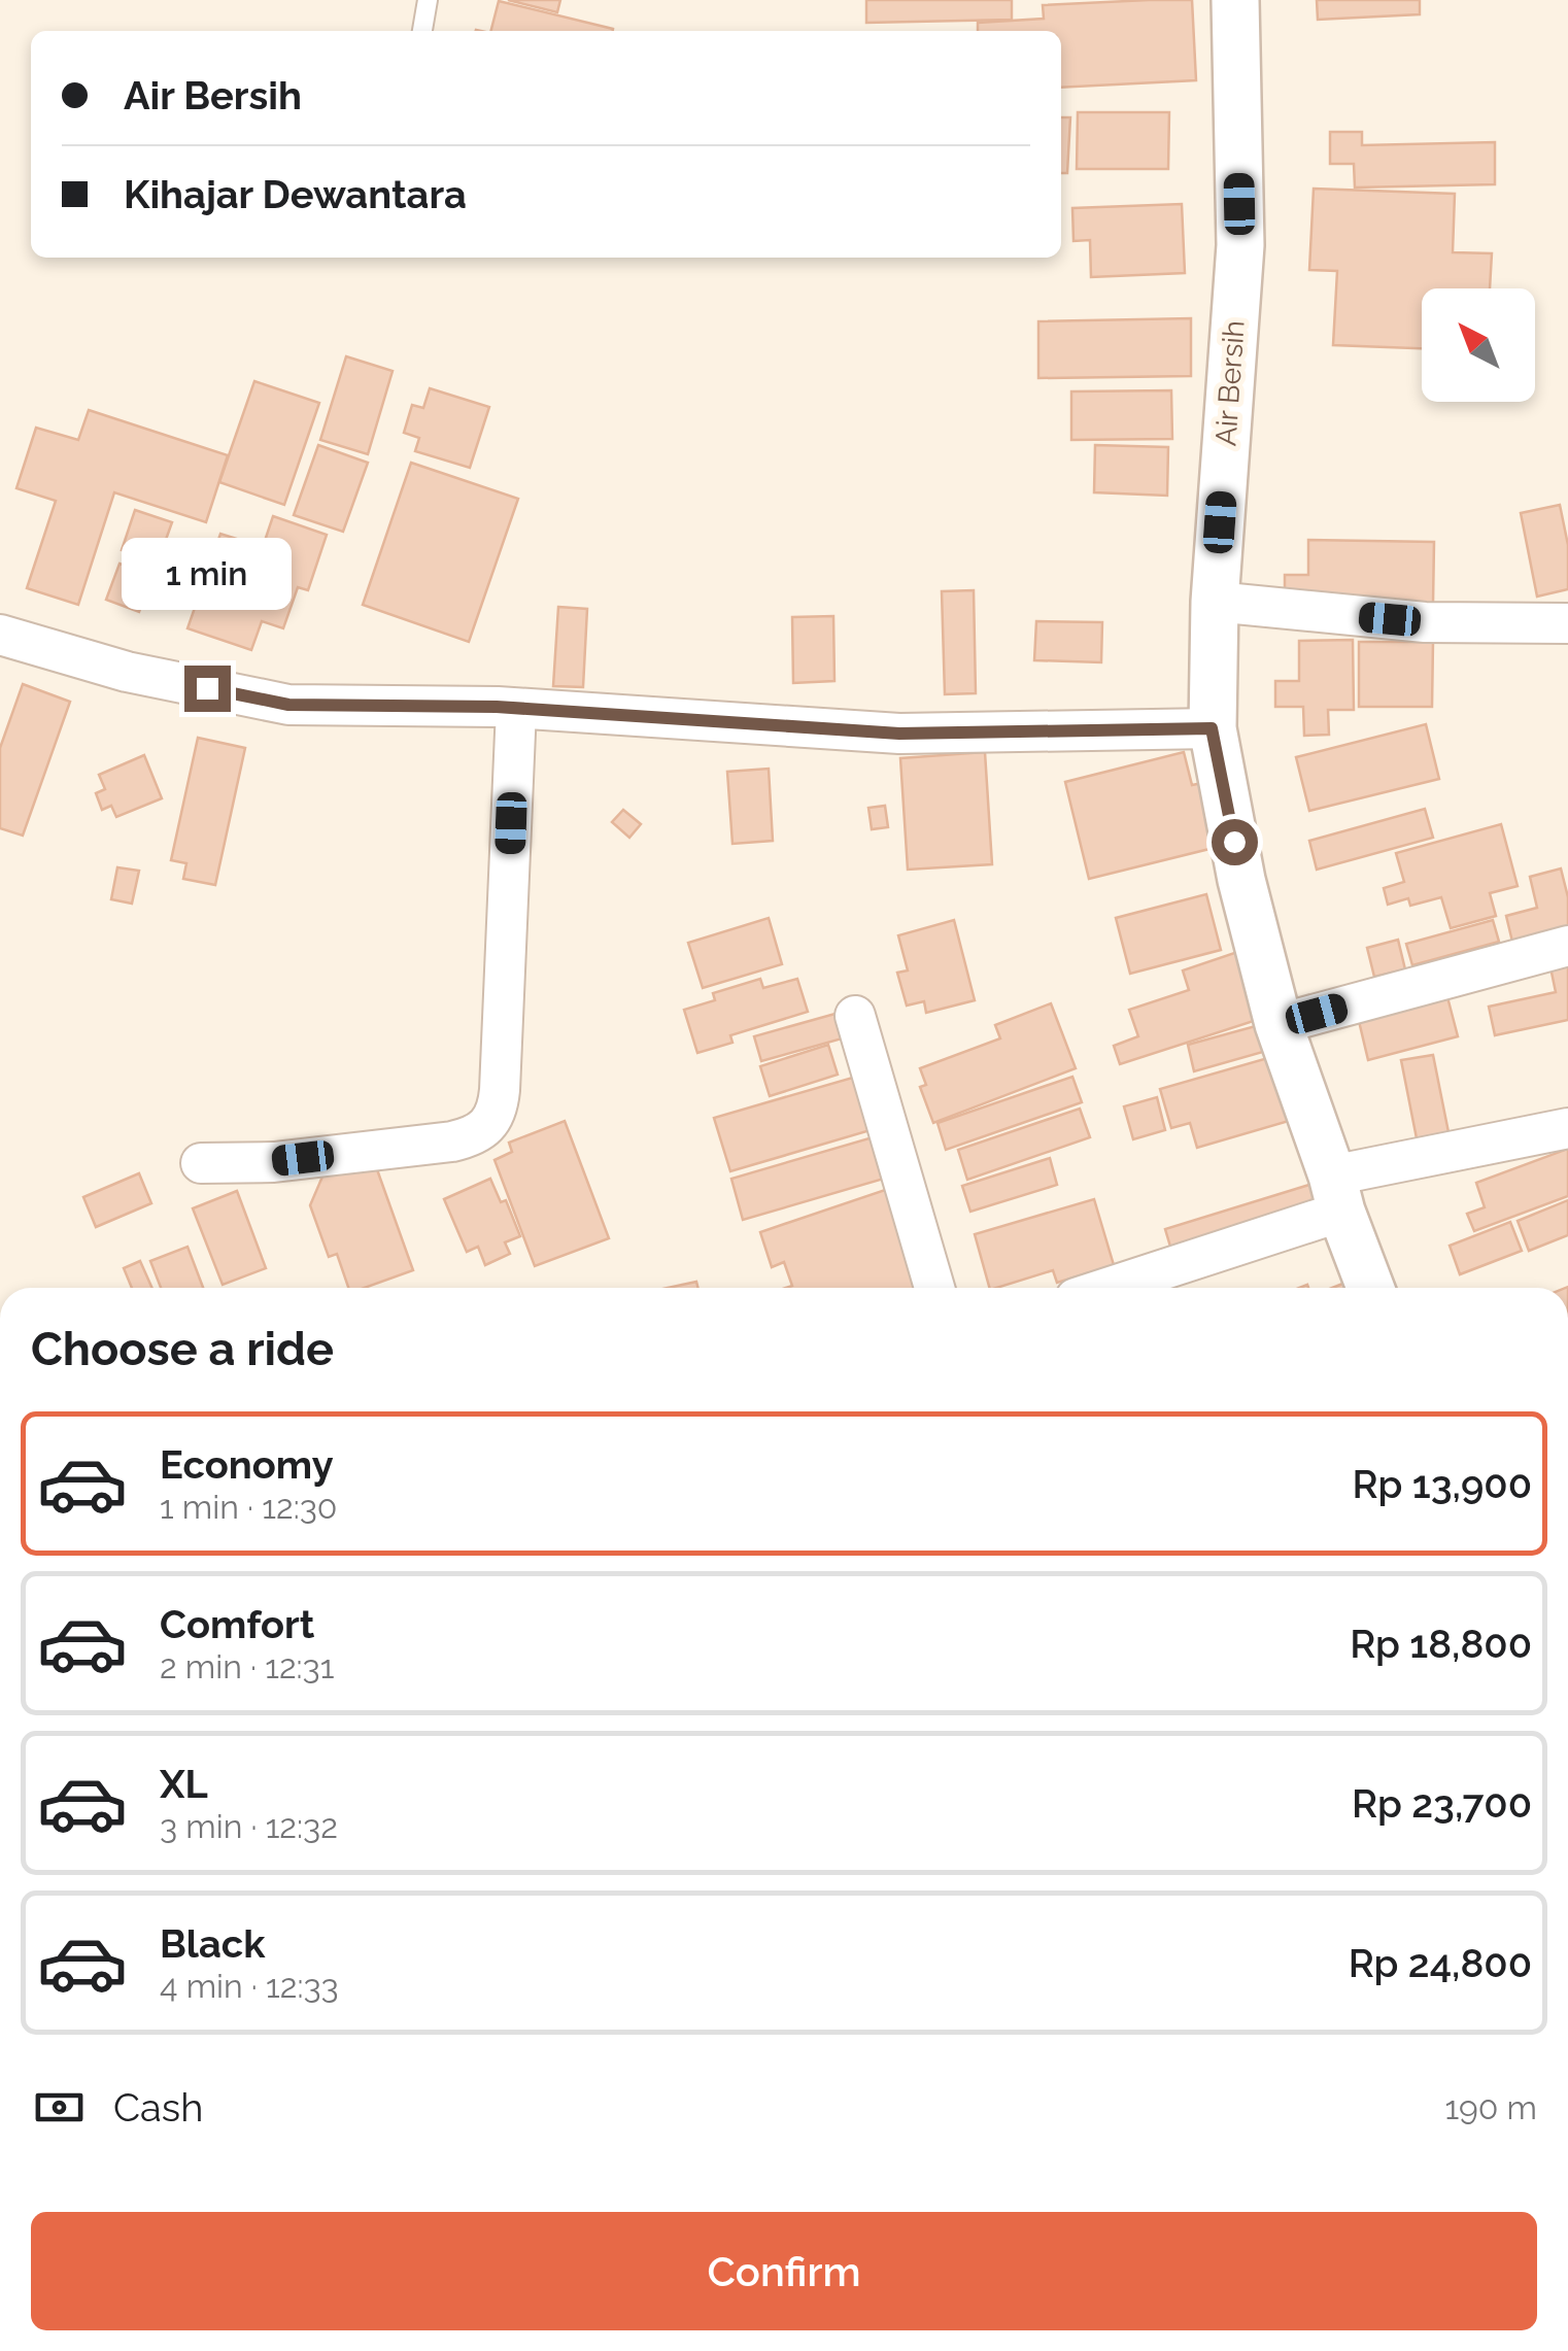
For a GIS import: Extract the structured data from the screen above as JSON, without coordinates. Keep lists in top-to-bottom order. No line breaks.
{"streets":{"street":["Air Bersih"]},"north":"top left","page":{"banner":["Air Bersih","Kihajar Dewantara"],"bubble":"1 min","heading":"Choose a ride","list":[{"name":"Economy","note":"1 min · 12:30","value":"Rp 13,900"},{"name":"Comfort","note":"2 min · 12:31","value":"Rp 18,800"},{"name":"XL","note":"3 min · 12:32","value":"Rp 23,700"},{"name":"Black","note":"4 min · 12:33","value":"Rp 24,800"}],"pay":["Cash","190 m"],"buttons":"Confirm"}}
